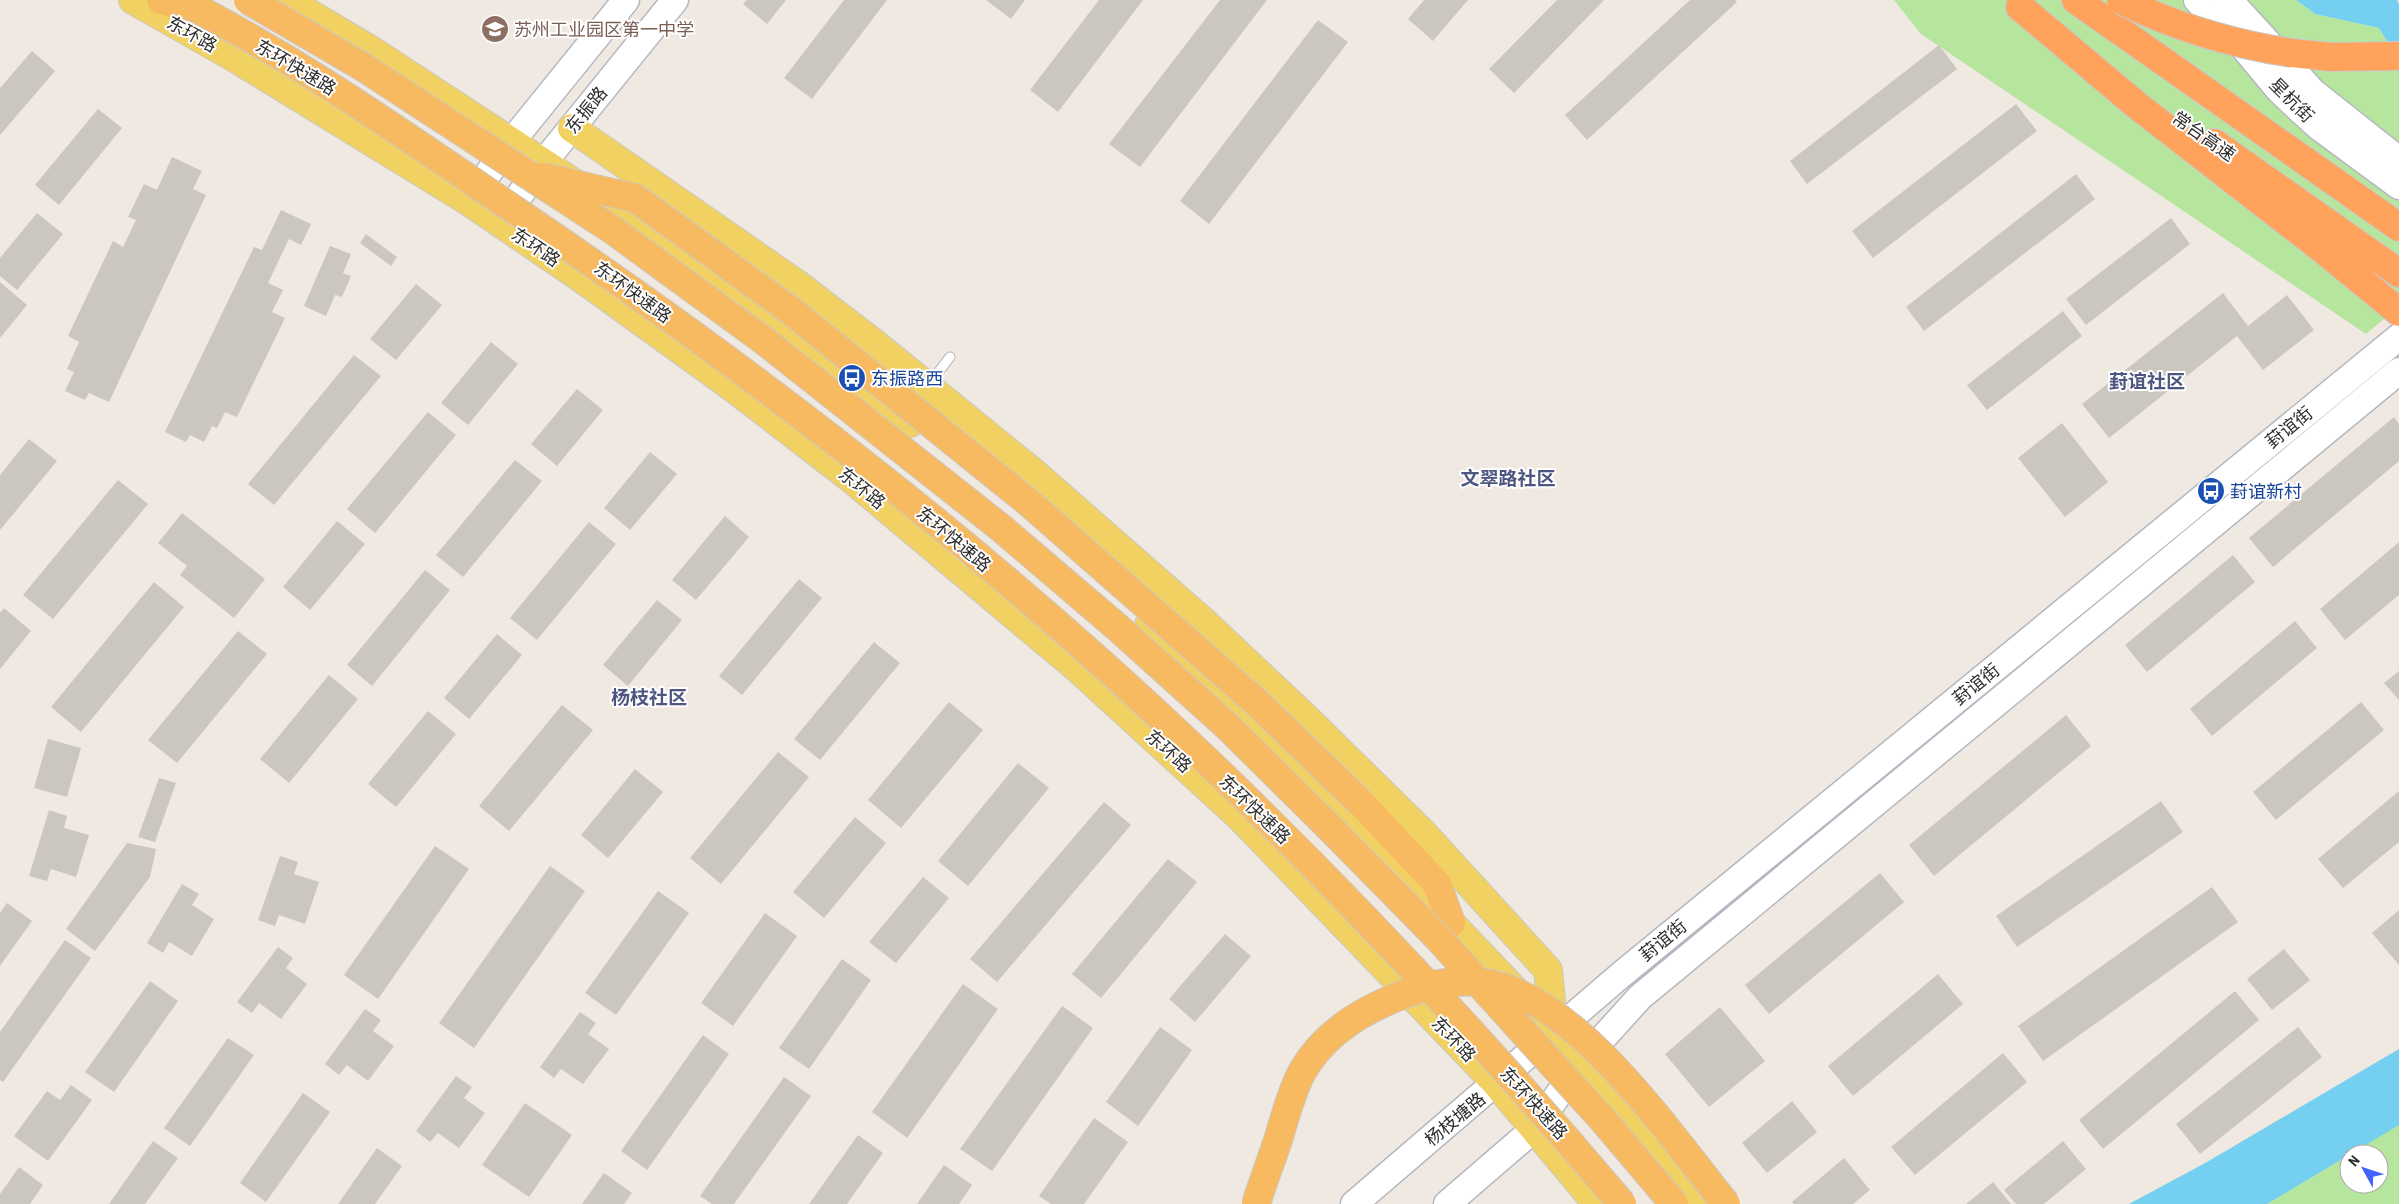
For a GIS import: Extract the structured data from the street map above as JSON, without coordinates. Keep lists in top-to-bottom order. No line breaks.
{"streets":{"highway":["东环快速路","常台高速"],"main road":["东环路","星杭街","东振路","葑谊街","杨枝塘路"]},"crossings":[["东环路","东振路"],["东环路","杨枝塘路"],["东环快速路","东振路"],["葑谊街","杨枝塘路"]],"districts":["葑谊社区","文翠路社区","杨枝社区"],"places":{"school or university":["苏州工业园区第一中学"],"bus stop":["东振路西","葑谊新村"]},"north":"top left"}
